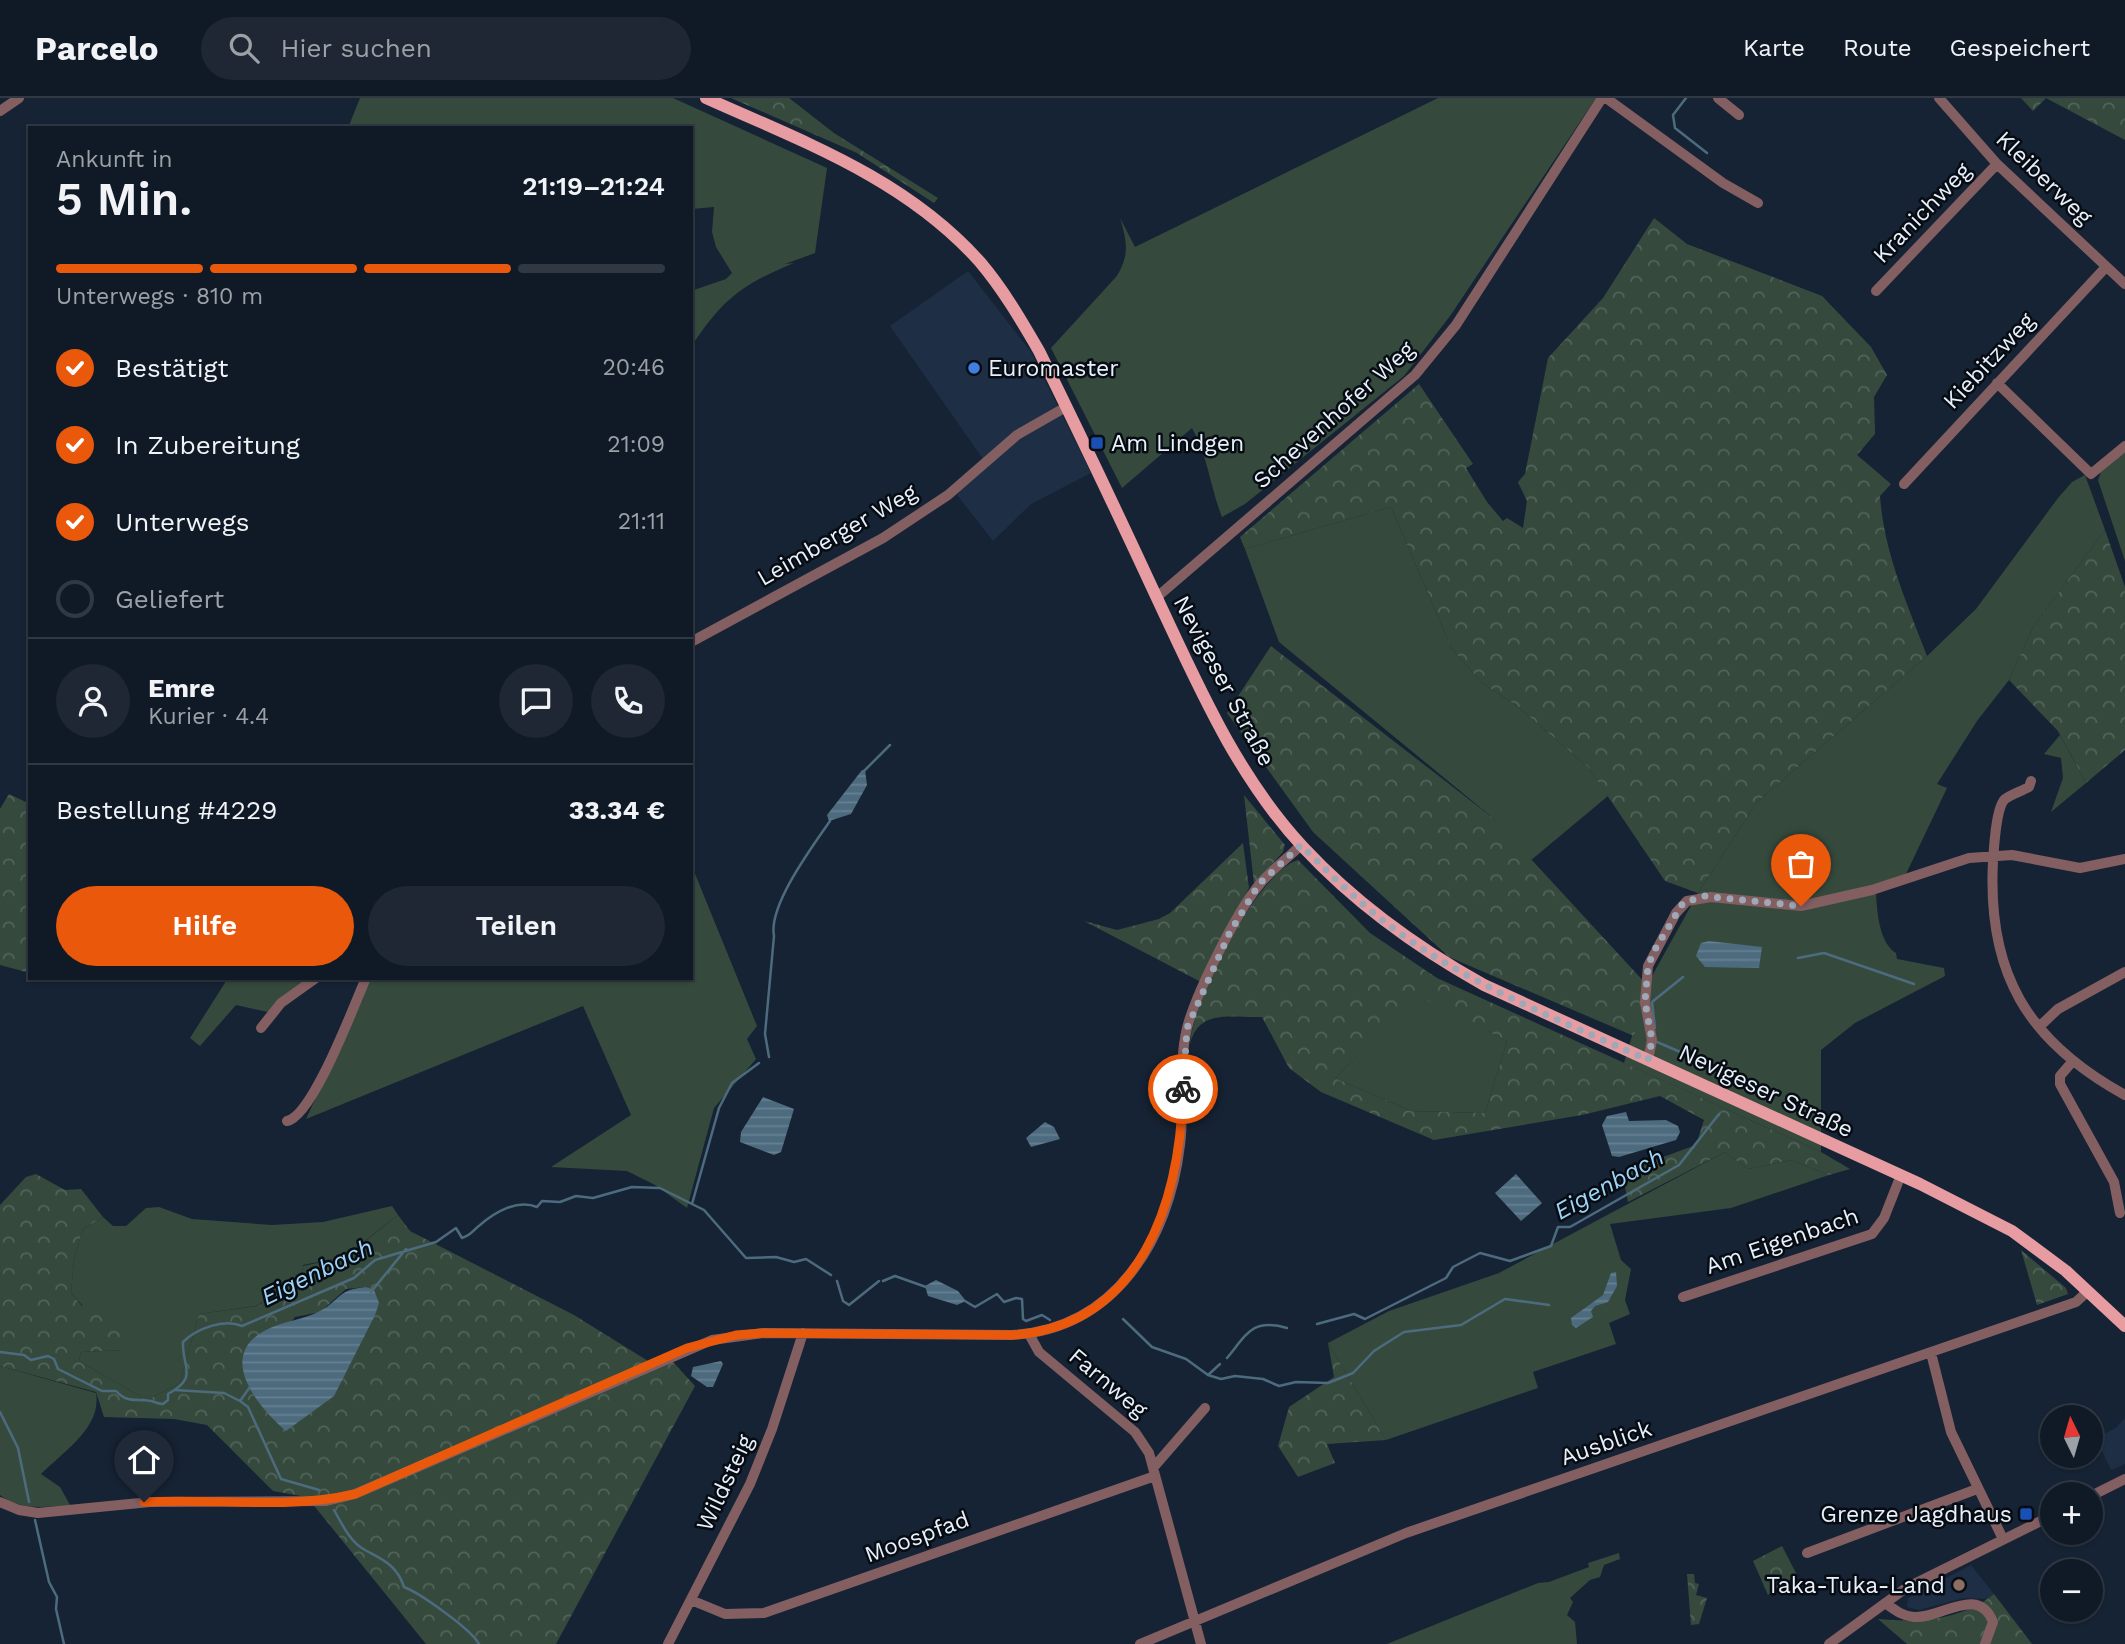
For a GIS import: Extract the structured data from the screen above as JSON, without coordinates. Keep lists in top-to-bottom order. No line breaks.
{"streets":{"main road":["Nevigeser Straße"],"street":["Kleiberweg","Kranichweg","Kiebitzweg","Schevenhofer Weg","Leimberger Weg","Am Eigenbach","Farnweg","Ausblick","Wildsteig","Moospfad"]},"crossings":[["Kleiberweg","Kranichweg"],["Kleiberweg","Kiebitzweg"],["Schevenhofer Weg","Nevigeser Straße"],["Leimberger Weg","Nevigeser Straße"],["Nevigeser Straße","Am Eigenbach"],["Nevigeser Straße","Ausblick"],["Farnweg","Ausblick"],["Farnweg","Moospfad"],["Wildsteig","Moospfad"]],"water":["Eigenbach"],"places":{"other":["Euromaster","Taka-Tuka-Land"],"transit":["Am Lindgen","Grenze Jagdhaus"]},"north":"top","page":{"header":"Parcelo","search":"Hier suchen","nav":["Karte","Route","Gespeichert"],"heading":["5 Min.","Ankunft in","21:19–21:24"],"panel":["Emre","Kurier · 4.4","Bestellung #4229","33.34 €"],"bar":"Unterwegs · 810 m","list":[["Bestätigt","20:46"],["In Zubereitung","21:09"],["Unterwegs","21:11"],"Geliefert"],"buttons":["Hilfe","Teilen"],"map_buttons":["+","−"]}}
